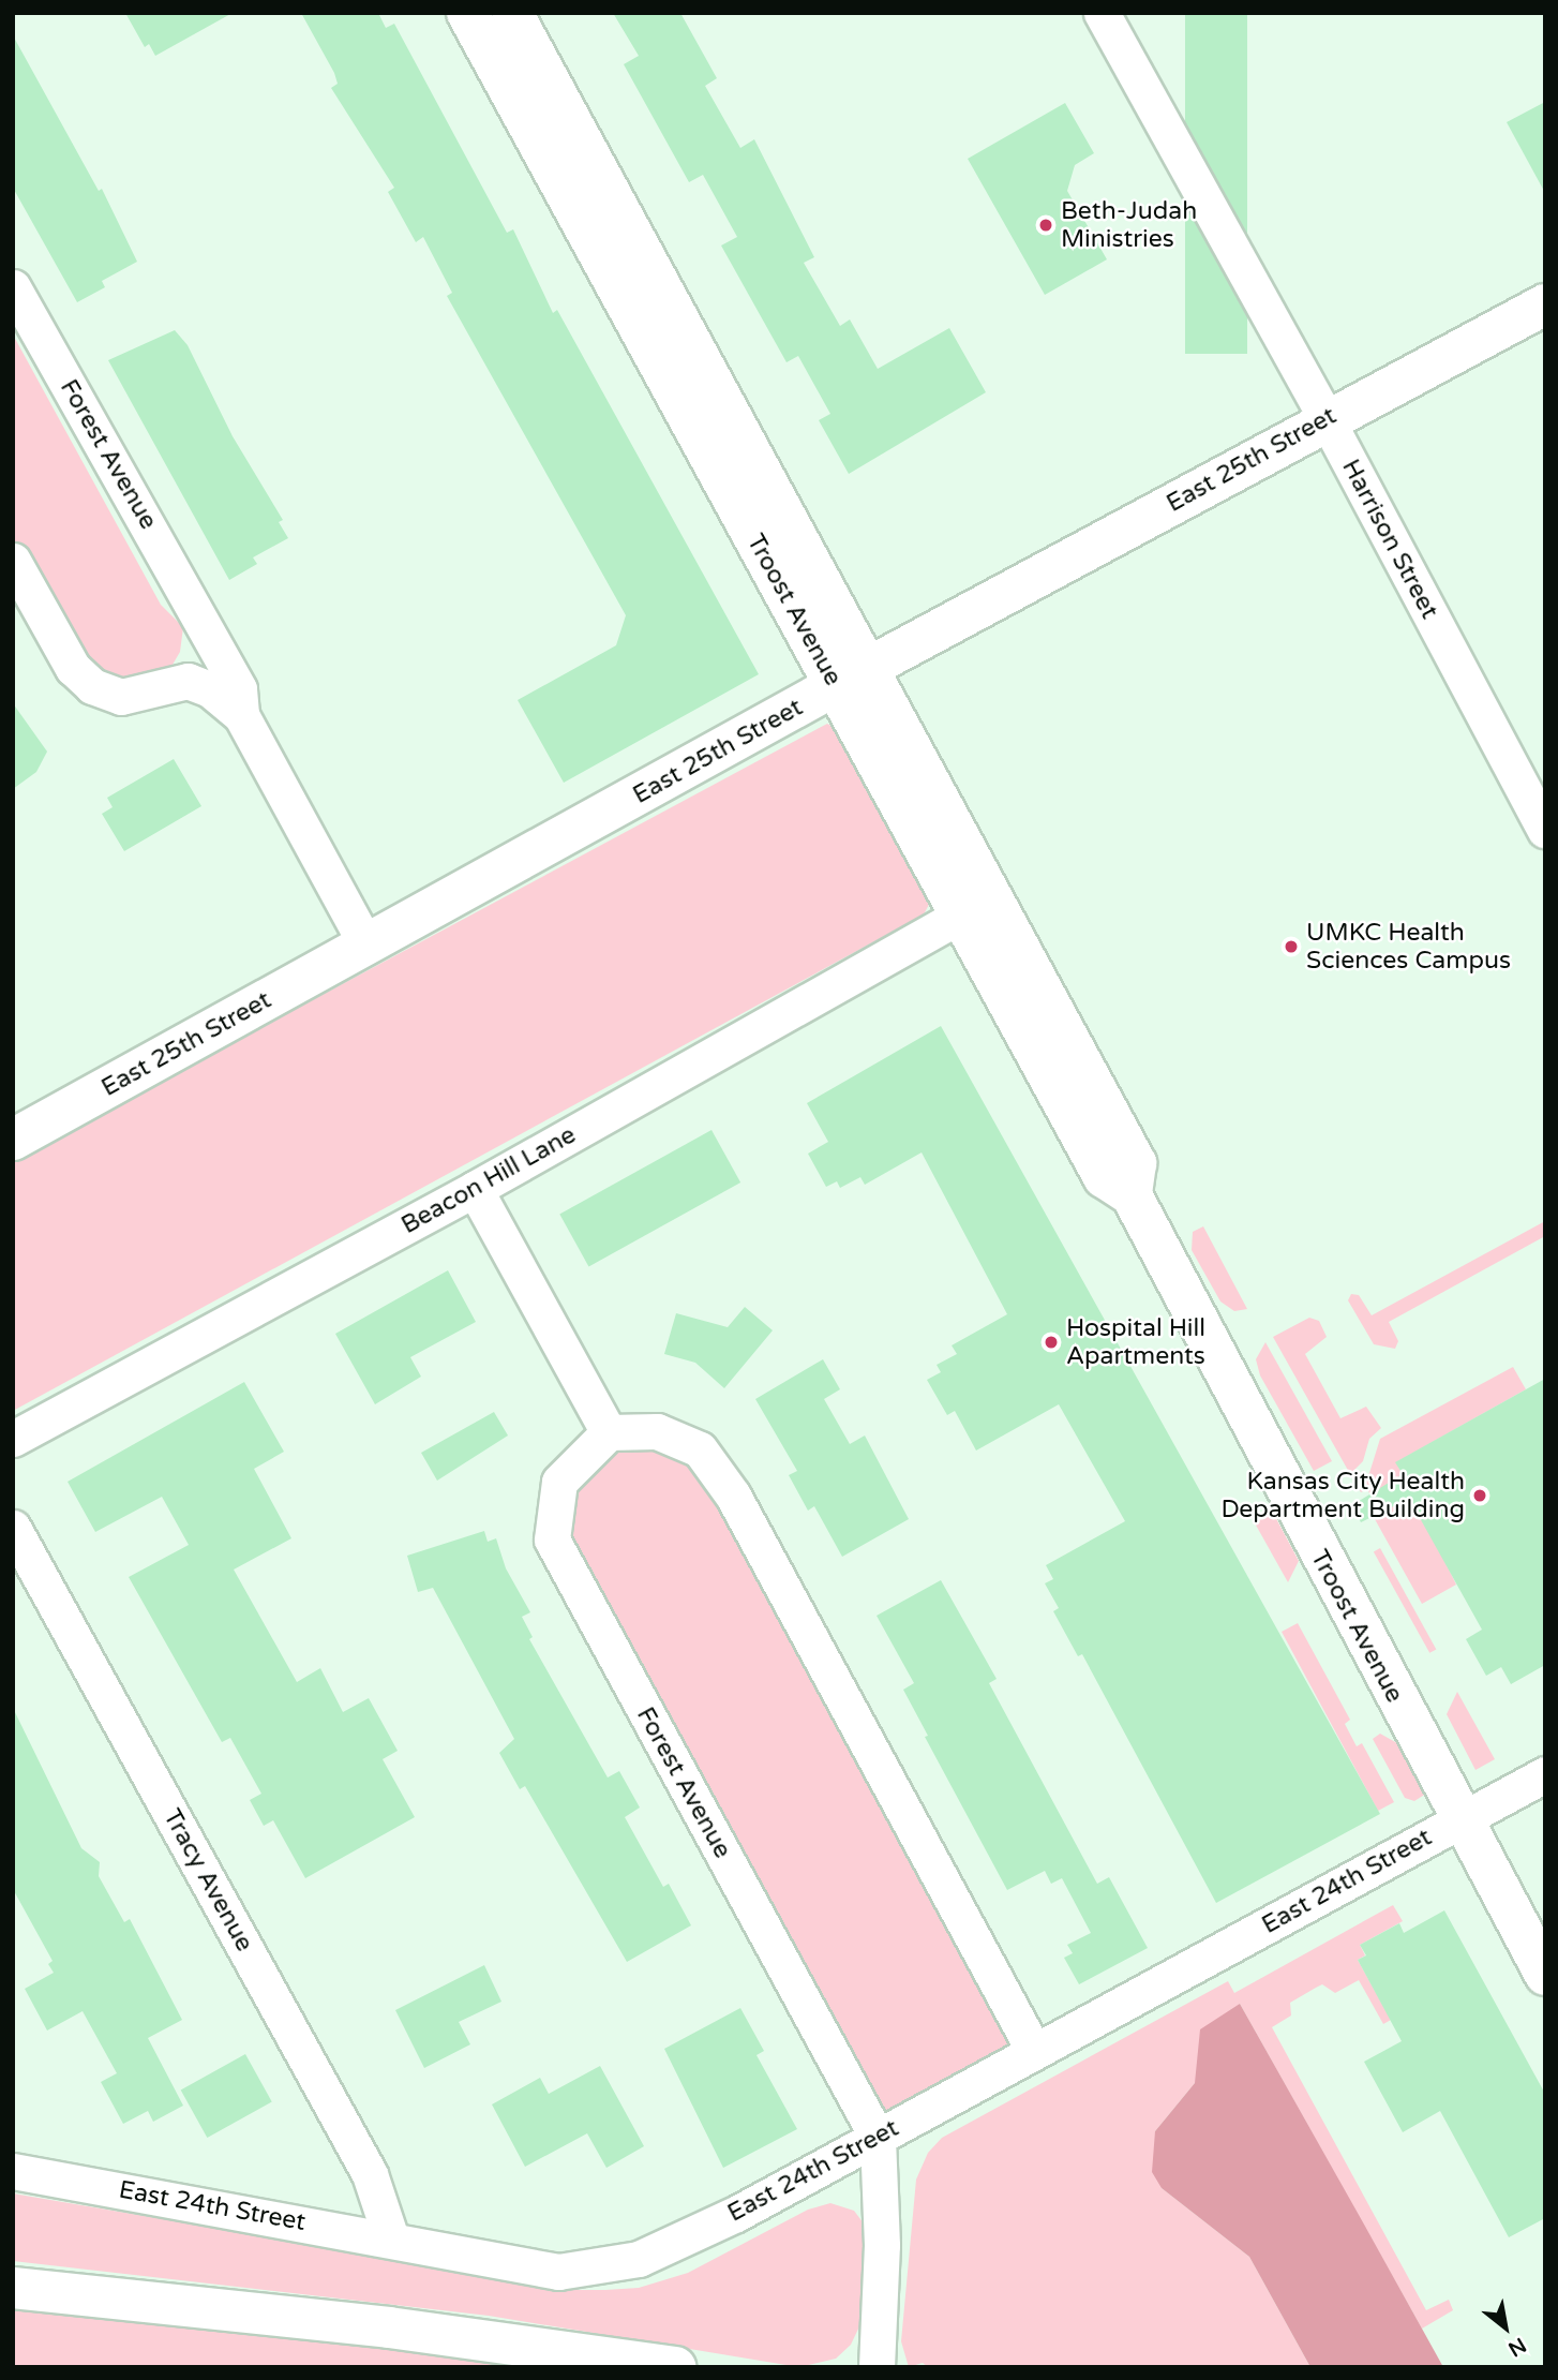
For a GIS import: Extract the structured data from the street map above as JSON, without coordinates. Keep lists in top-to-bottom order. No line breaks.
{"streets":{"main road":["East 25th Street","Troost Avenue"],"street":["Forest Avenue","Harrison Street","Beacon Hill Lane","Tracy Avenue","East 24th Street"]},"crossings":[["Forest Avenue","East 25th Street"],["Forest Avenue","East 24th Street"],["East 25th Street","Harrison Street"],["East 25th Street","Troost Avenue"],["Troost Avenue","Beacon Hill Lane"],["Troost Avenue","East 24th Street"],["Tracy Avenue","East 24th Street"]],"places":["Beth-Judah Ministries","UMKC Health Sciences Campus","Hospital Hill Apartments","Kansas City Health Department Building"],"north":"bottom right"}
